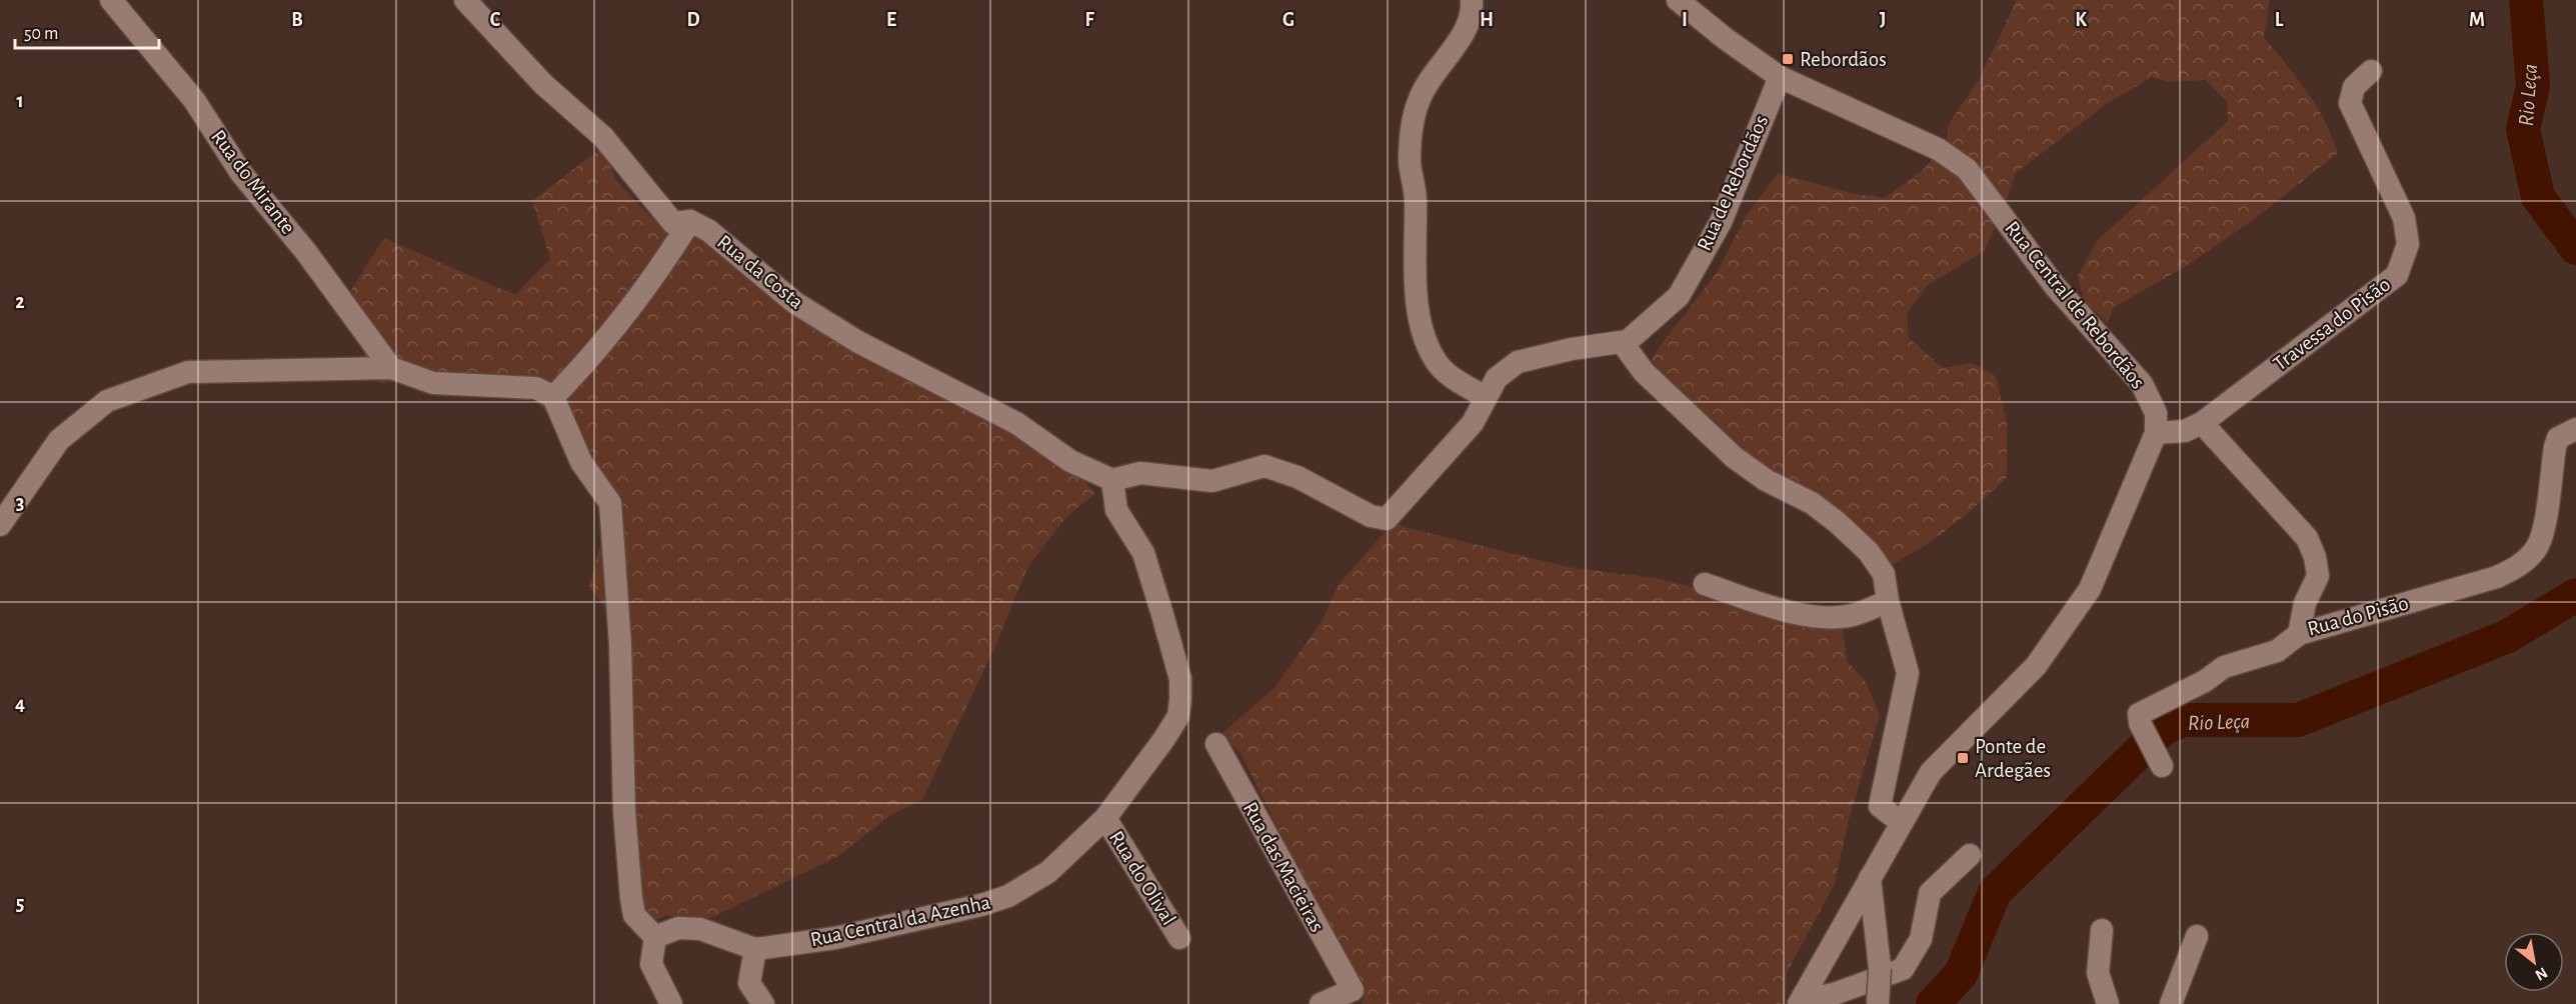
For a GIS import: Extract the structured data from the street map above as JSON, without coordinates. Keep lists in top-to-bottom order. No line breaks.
{"streets":{"street":["Rua do Mirante","Rua de Rebordãos","Rua da Costa","Rua Central de Rebordãos","Travessa do Pisão","Rua do Pisão","Rua das Macieiras","Rua do Olival","Rua Central da Azenha"]},"crossings":[["Rua de Rebordãos","Rua da Costa"],["Rua de Rebordãos","Rua Central de Rebordãos"],["Rua de Rebordãos","Rua Central da Azenha"],["Rua da Costa","Rua Central da Azenha"],["Travessa do Pisão","Rua do Pisão"],["Rua do Olival","Rua Central da Azenha"]],"water":["Rio Leça"],"places":{"transit":["Rebordãos","Ponte de Ardegães"]},"scale_bar":"50 m","north":"bottom right","grid":{"columns":["B","C","D","E","F","G","H","I","J","K","L","M"],"rows":["1","2","3","4","5"]}}
